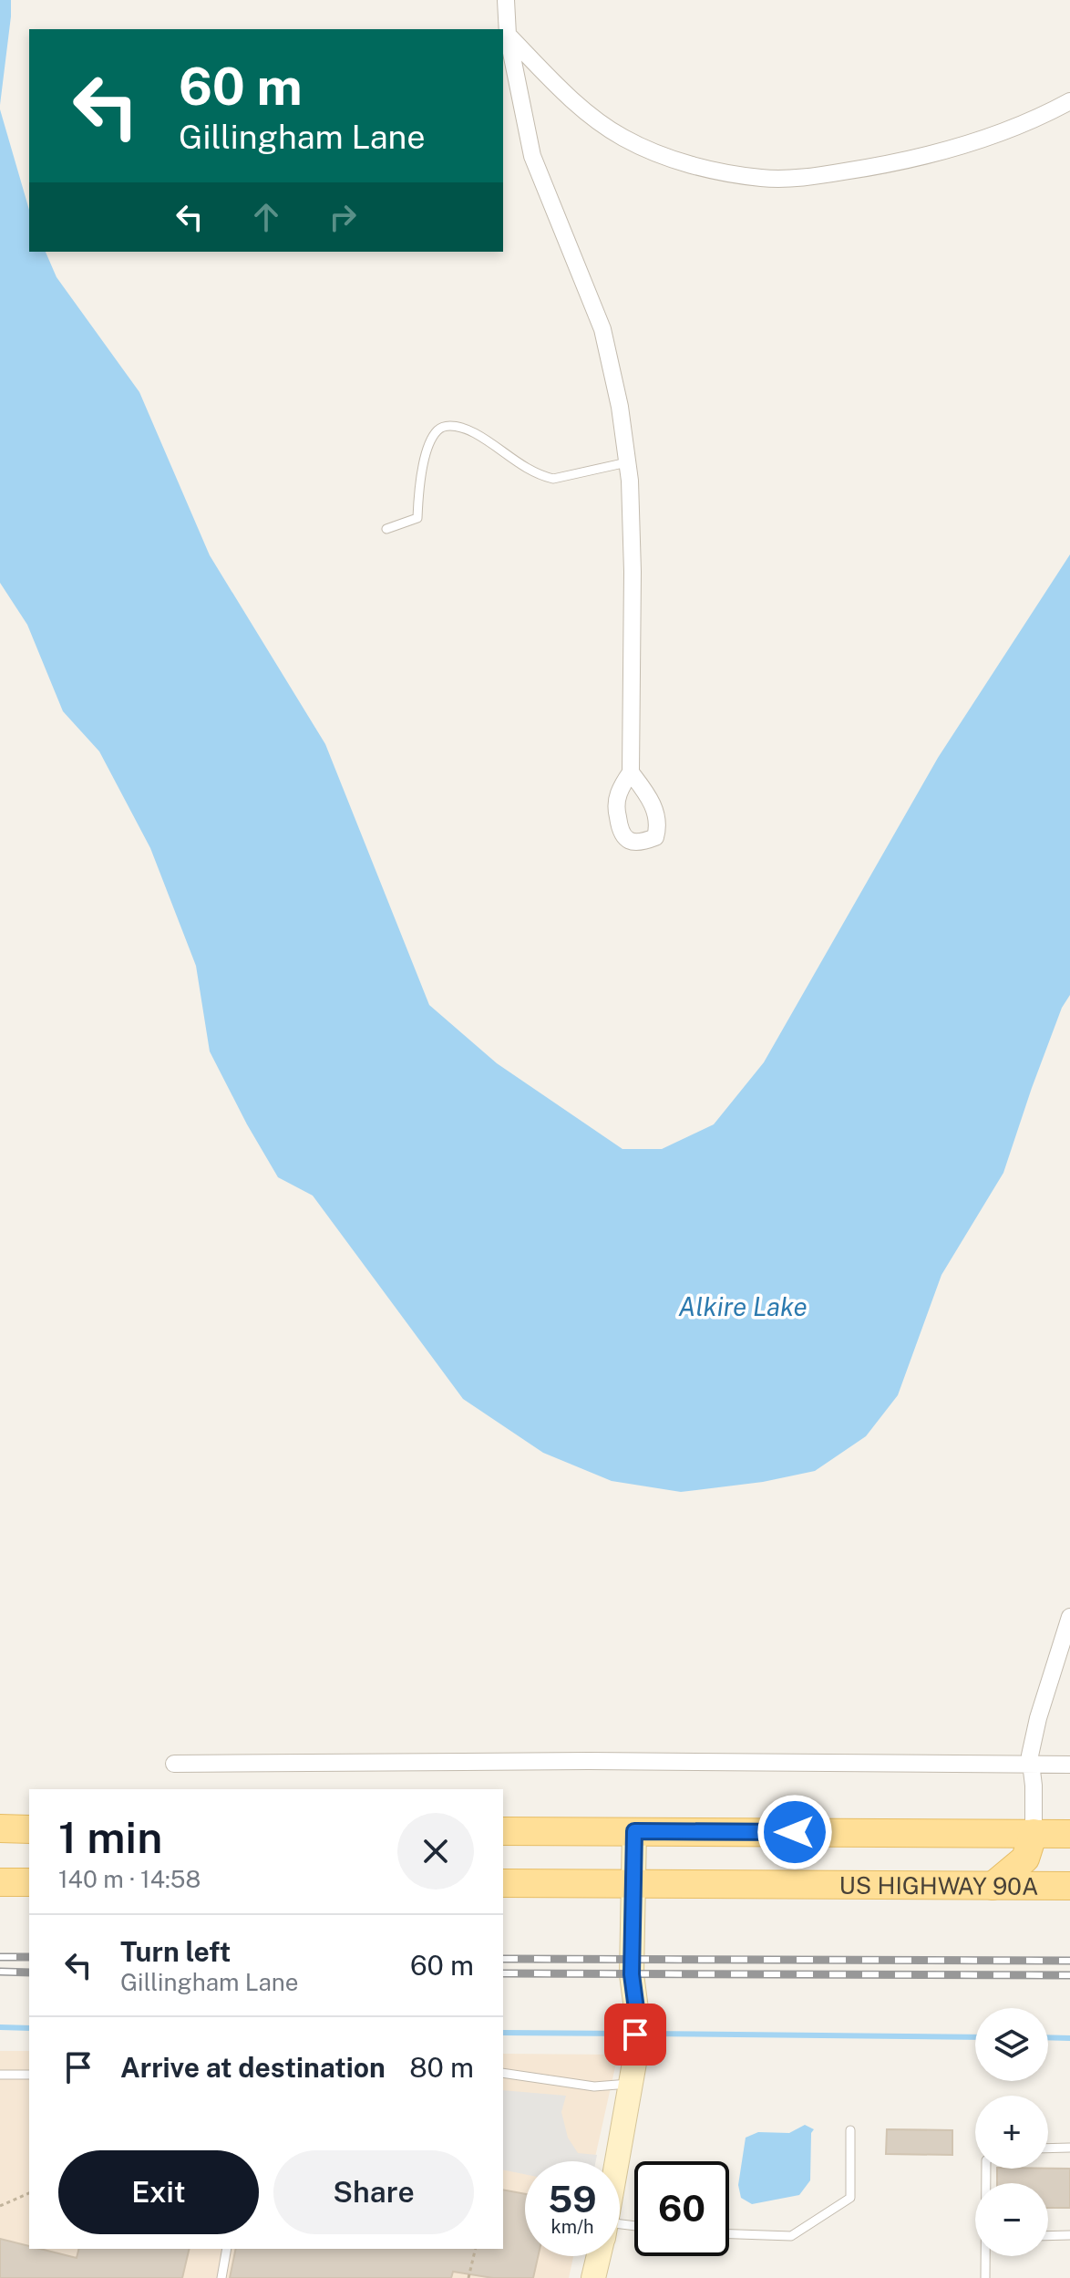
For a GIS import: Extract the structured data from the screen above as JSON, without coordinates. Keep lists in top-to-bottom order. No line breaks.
{"streets":{"main road":["US HIGHWAY 90A"]},"water":["Alkire Lake"],"page":{"turn":["60 m","Gillingham Lane"],"heading":["1 min","140 m · 14:58"],"list":[{"name":"Turn left","note":"Gillingham Lane","value":"60 m"},{"name":"Arrive at destination","value":"80 m"}],"map_buttons":["+","−"],"buttons":["Exit","Share"],"speed":"59 km/h","limit":"60"}}
